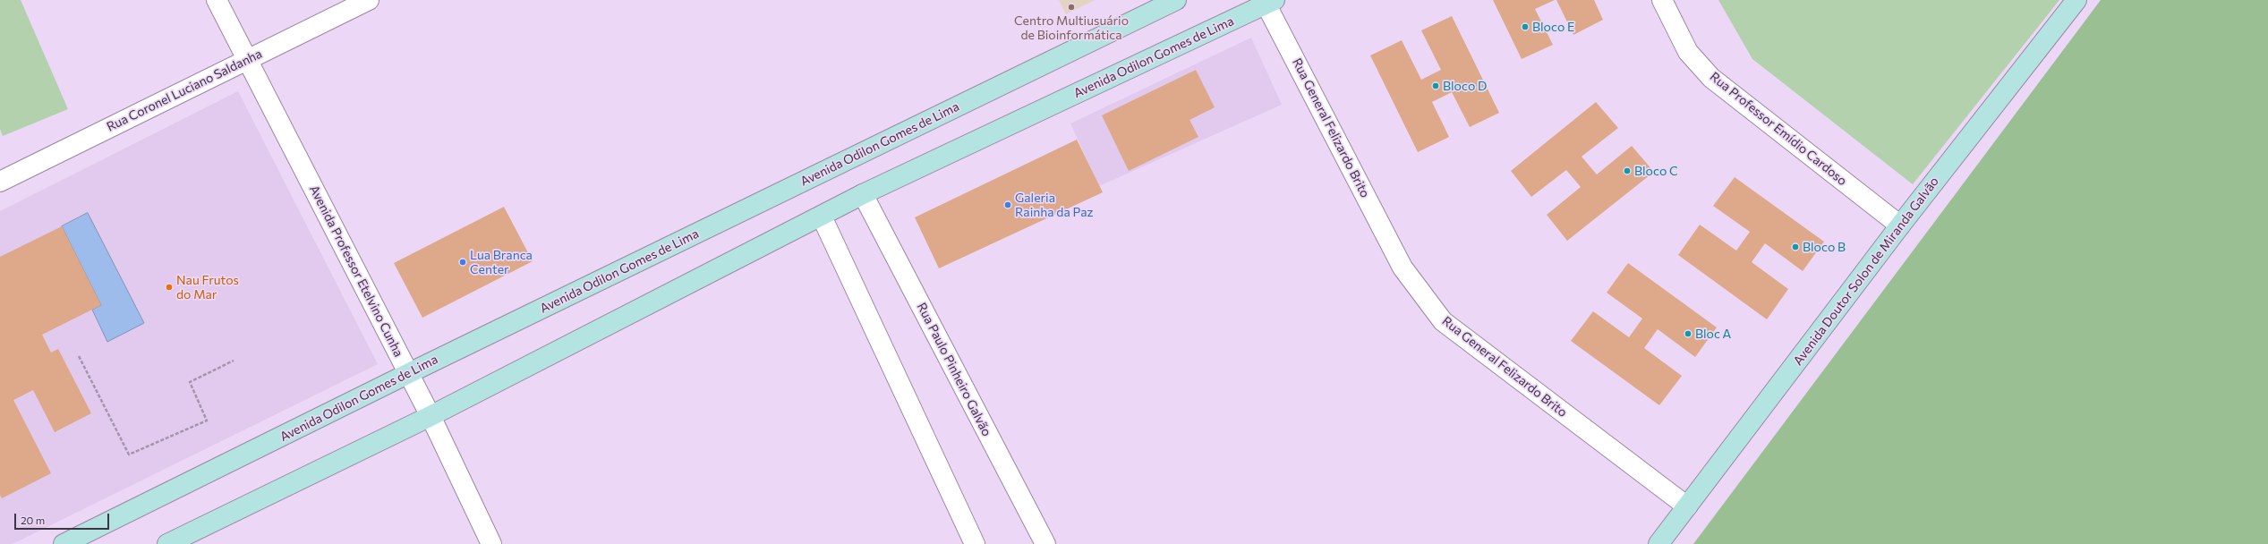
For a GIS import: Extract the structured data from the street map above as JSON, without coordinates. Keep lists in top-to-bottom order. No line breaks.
{"streets":{"main road":["Avenida Odilon Gomes de Lima","Avenida Doutor Solon de Miranda Galvão"],"street":["Rua Coronel Luciano Saldanha","Rua General Felizardo Brito","Rua Professor Emídio Cardoso","Avenida Professor Etelvino Cunha","Rua Paulo Pinheiro Galvão"]},"crossings":[["Avenida Odilon Gomes de Lima","Rua General Felizardo Brito"],["Avenida Odilon Gomes de Lima","Avenida Professor Etelvino Cunha"],["Avenida Odilon Gomes de Lima","Rua Paulo Pinheiro Galvão"],["Rua Coronel Luciano Saldanha","Avenida Professor Etelvino Cunha"],["Rua General Felizardo Brito","Avenida Doutor Solon de Miranda Galvão"],["Rua Professor Emídio Cardoso","Avenida Doutor Solon de Miranda Galvão"]],"places":["Centro Multiusuário de Bioinformática","Bloco E","Bloco D","Bloco C","Galeria Rainha da Paz","Bloco B","Lua Branca Center","Nau Frutos do Mar","Bloc A"],"scale_bar":"20 m"}
